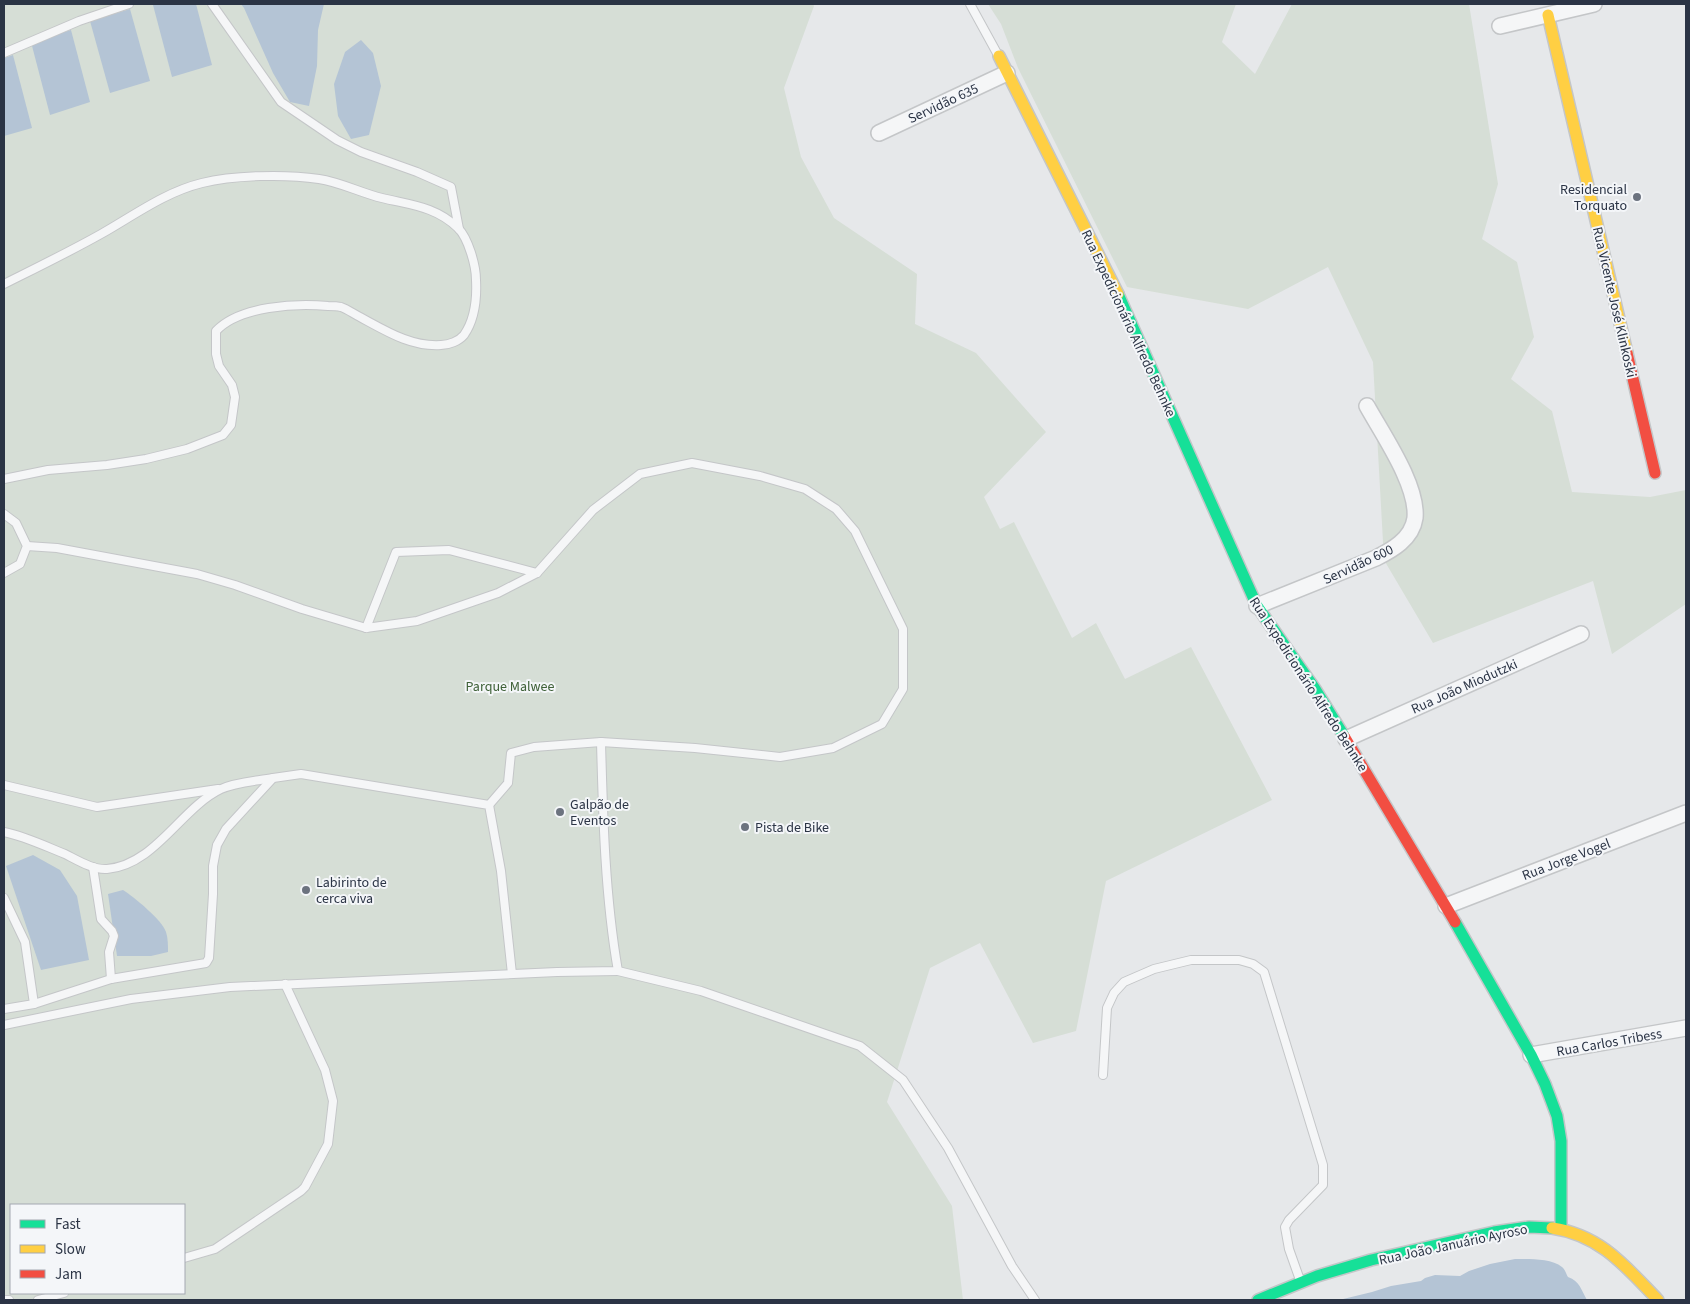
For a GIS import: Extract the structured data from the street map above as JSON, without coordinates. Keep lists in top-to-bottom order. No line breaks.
{"streets":{"street":["Servidão 635","Rua Vicente José Klinkoski","Rua Expedicionário Alfredo Behnke","Servidão 600","Rua João Miodutzki","Rua Jorge Vogel","Rua Carlos Tribess","Rua João Januário Ayroso"]},"crossings":[["Servidão 635","Rua Expedicionário Alfredo Behnke"],["Rua Expedicionário Alfredo Behnke","Servidão 600"],["Rua Expedicionário Alfredo Behnke","Rua João Miodutzki"],["Rua Expedicionário Alfredo Behnke","Rua Jorge Vogel"],["Rua Expedicionário Alfredo Behnke","Rua Carlos Tribess"],["Rua Expedicionário Alfredo Behnke","Rua João Januário Ayroso"]],"parks":["Parque Malwee"],"places":["Residencial Torquato","Galpão de Eventos","Pista de Bike","Labirinto de cerca viva"],"legend":["Fast","Slow","Jam"]}
